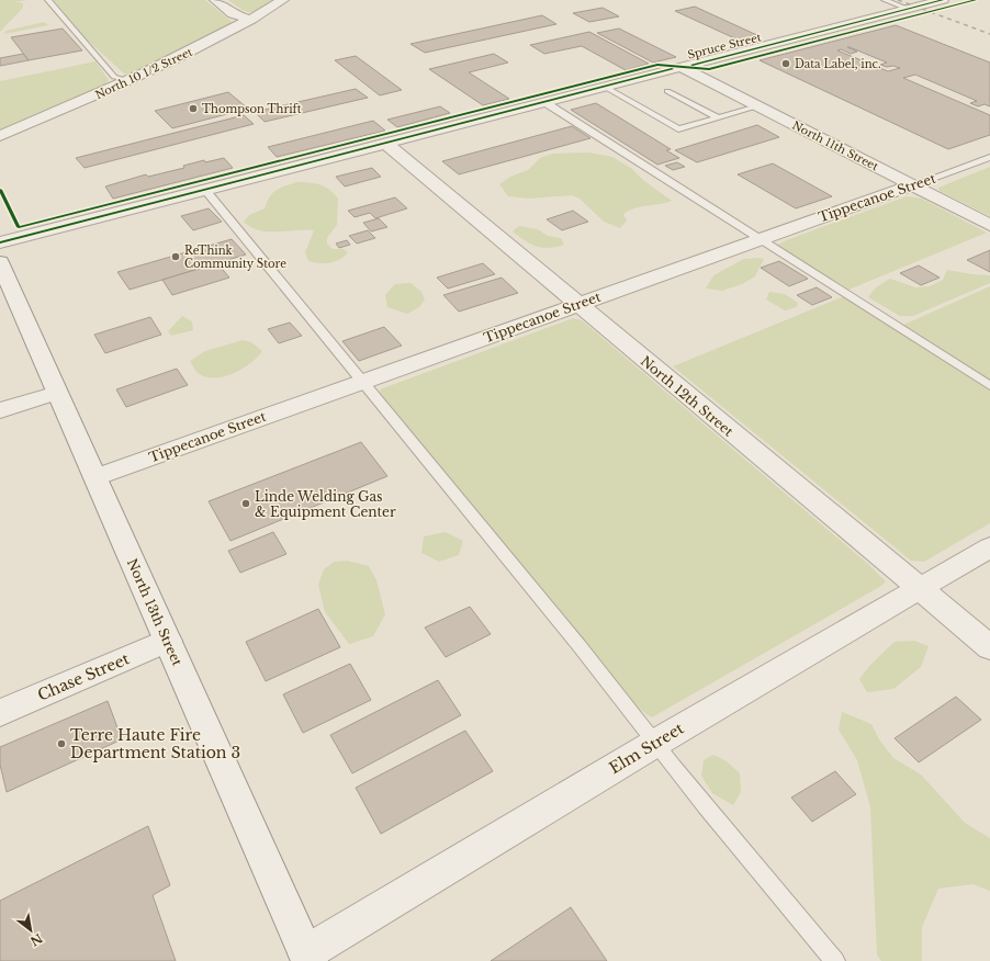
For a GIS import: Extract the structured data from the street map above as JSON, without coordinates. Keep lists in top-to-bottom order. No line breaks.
{"streets":{"street":["Spruce Street","North 10 1/2 Street","North 11th Street","Tippecanoe Street","North 12th Street","North 13th Street","Chase Street","Elm Street"]},"crossings":[["Spruce Street","North 11th Street"],["Spruce Street","North 12th Street"],["North 11th Street","Tippecanoe Street"],["Tippecanoe Street","North 12th Street"],["Tippecanoe Street","North 13th Street"],["North 12th Street","Elm Street"],["North 13th Street","Chase Street"],["North 13th Street","Elm Street"]],"places":["Data Label, inc.","Thompson Thrift","ReThink Community Store","Linde Welding Gas & Equipment Center","Terre Haute Fire Department Station 3"],"north":"bottom right"}
